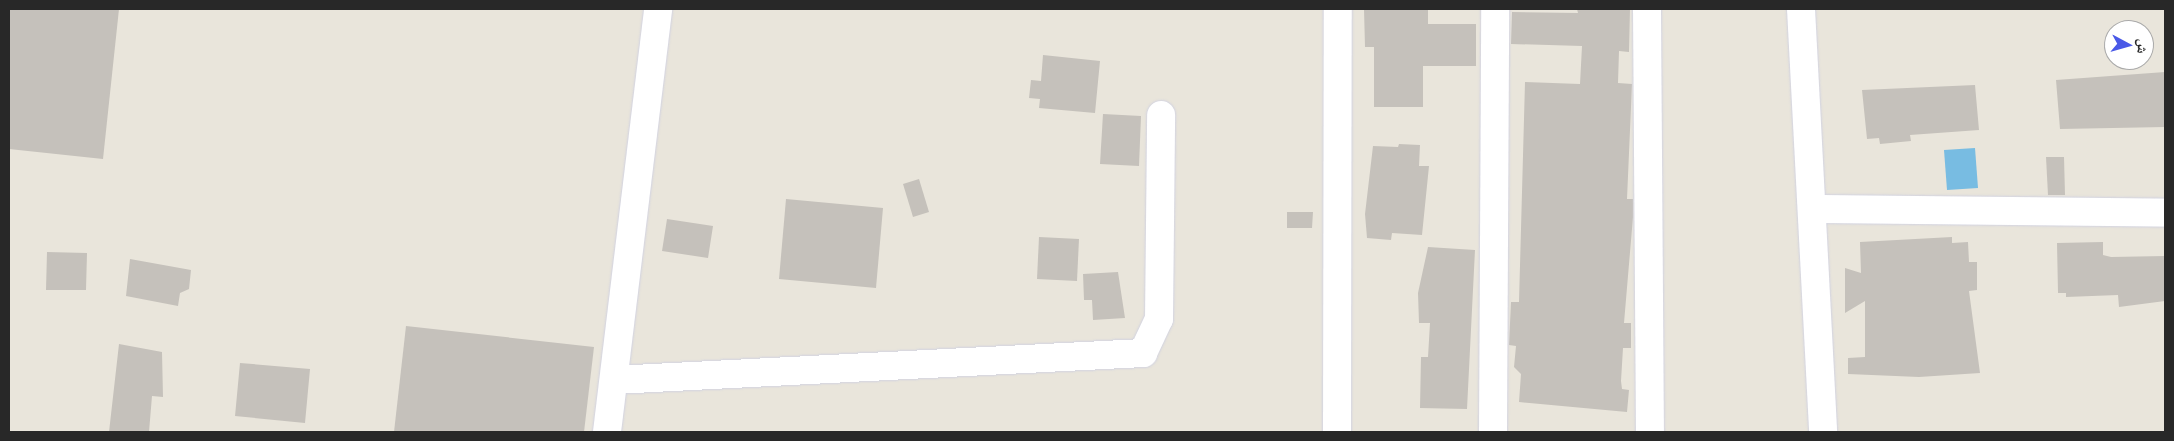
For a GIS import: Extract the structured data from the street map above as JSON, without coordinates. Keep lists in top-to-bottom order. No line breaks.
{"north":"right"}
